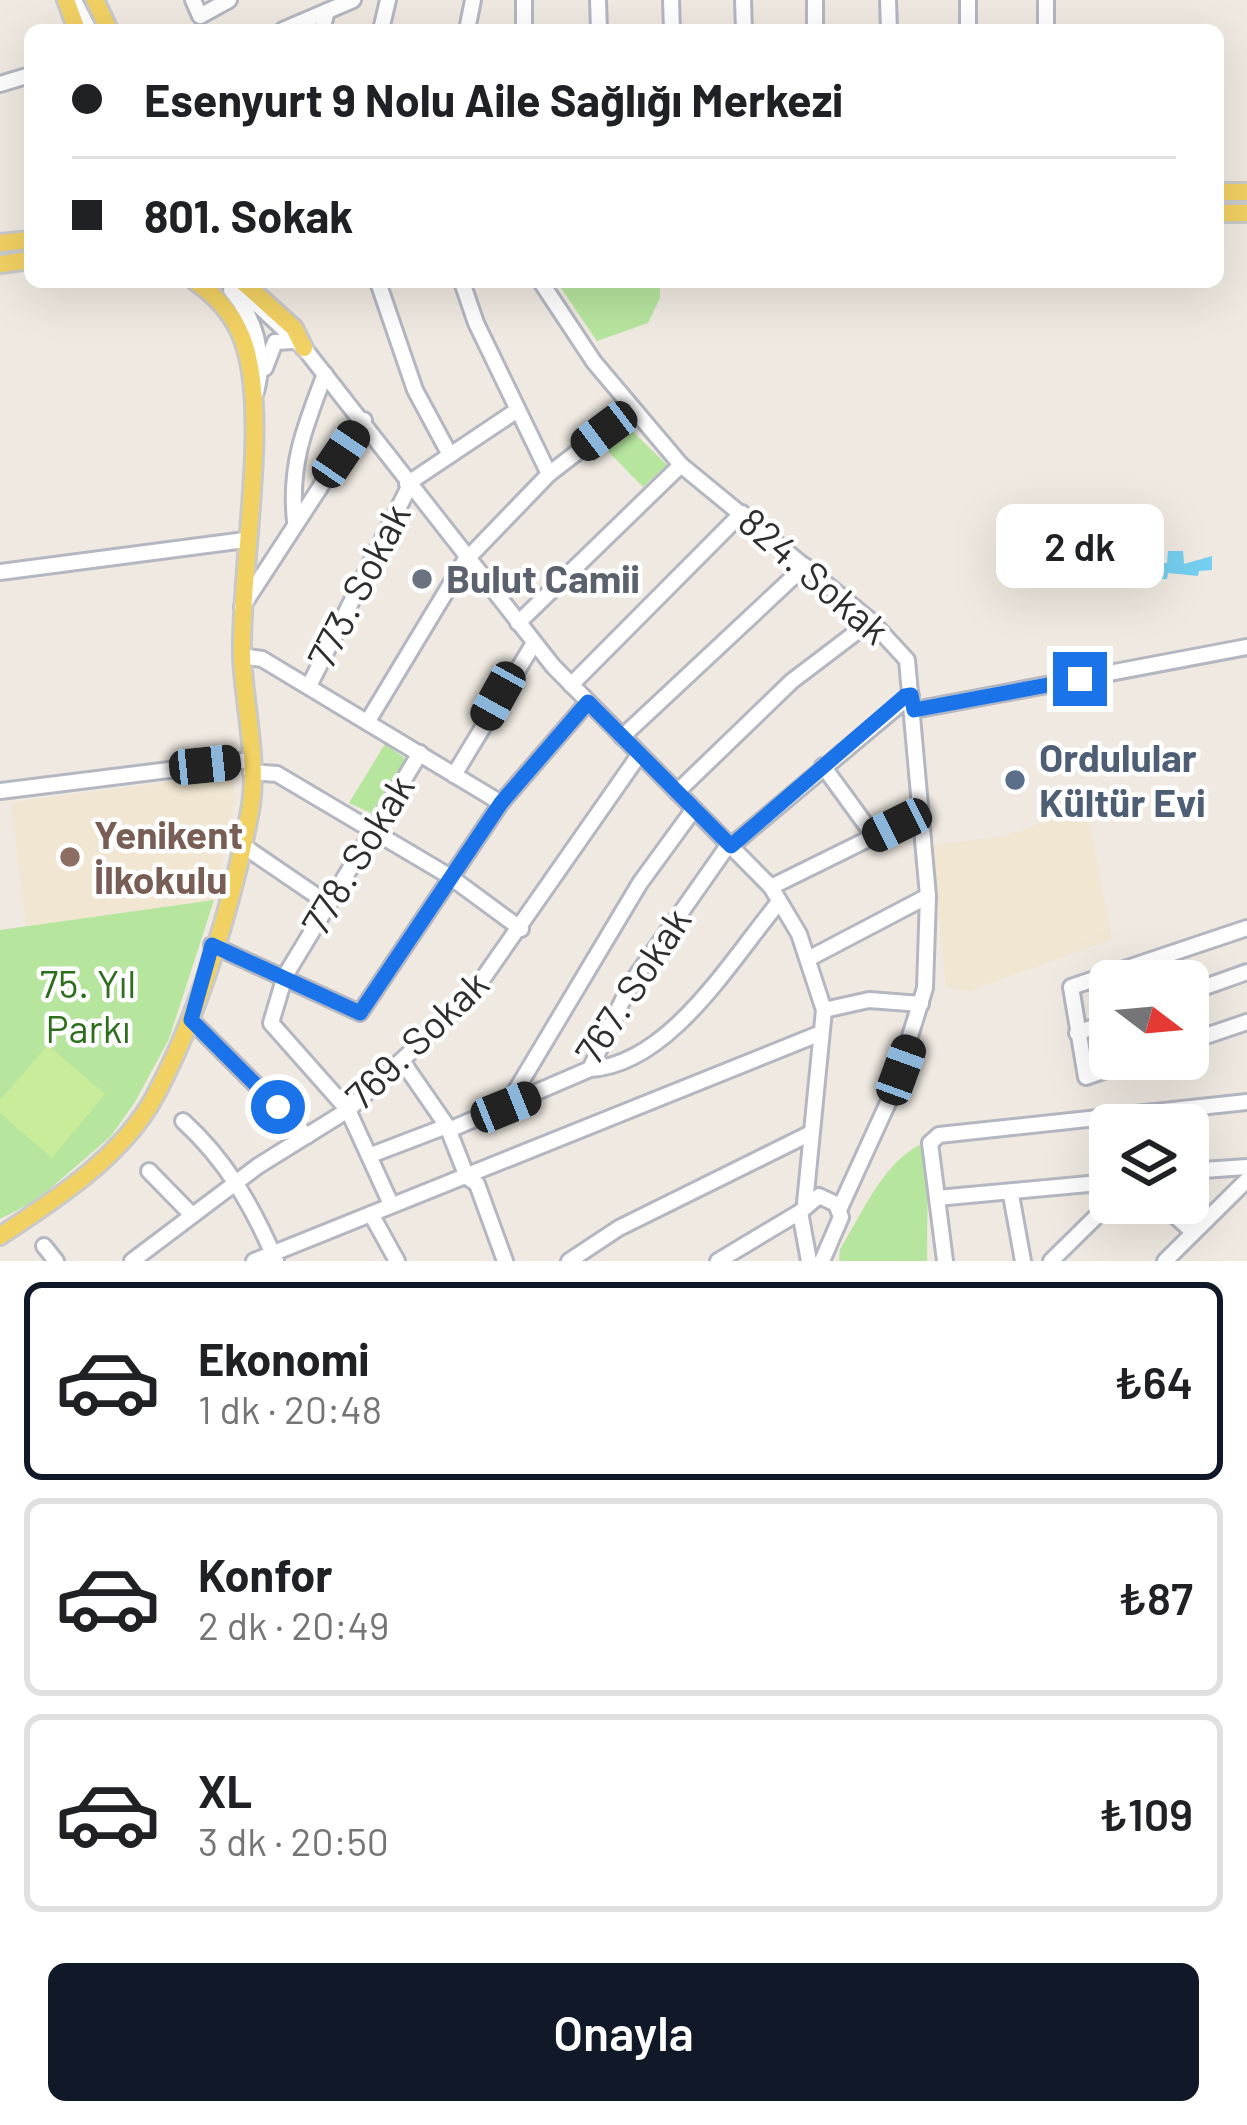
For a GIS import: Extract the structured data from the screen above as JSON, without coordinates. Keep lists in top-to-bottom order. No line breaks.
{"streets":{"street":["824. Sokak","773. Sokak","778. Sokak","767. Sokak","769. Sokak"]},"crossings":[["824. Sokak","767. Sokak"],["778. Sokak","767. Sokak"],["778. Sokak","769. Sokak"]],"parks":["75. Yıl Parkı"],"places":["Bulut Camii","Ordulular Kültür Evi","Yenikent İlkokulu"],"north":"right","page":{"banner":["Esenyurt 9 Nolu Aile Sağlığı Merkezi","801. Sokak"],"bubble":"2 dk","list":[{"name":"Ekonomi","note":"1 dk · 20:48","value":"₺64"},{"name":"Konfor","note":"2 dk · 20:49","value":"₺87"},{"name":"XL","note":"3 dk · 20:50","value":"₺109"}],"buttons":"Onayla"}}
